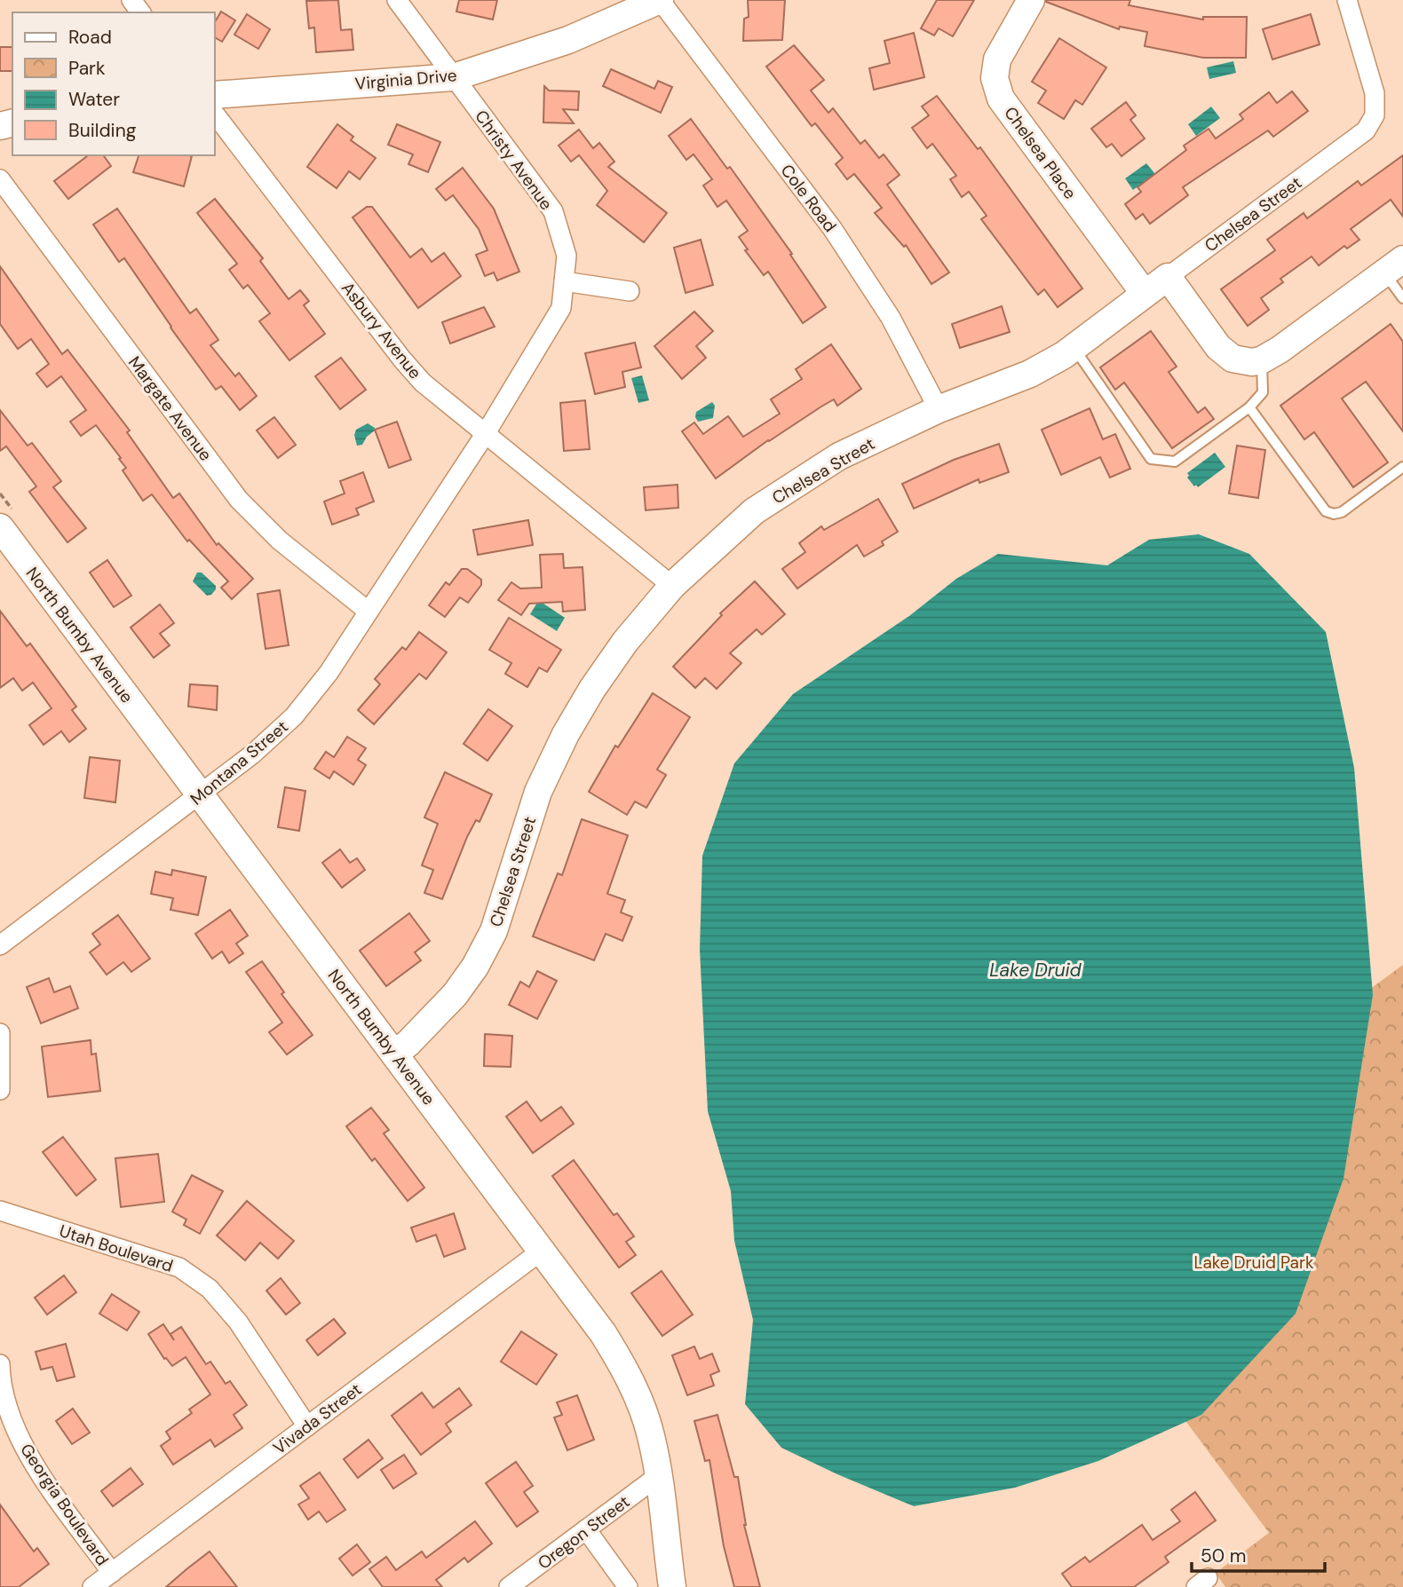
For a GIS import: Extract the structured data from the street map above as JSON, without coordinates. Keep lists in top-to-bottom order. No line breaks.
{"streets":{"street":["Virginia Drive","Chelsea Place","Christy Avenue","Cole Road","Chelsea Street","Asbury Avenue","Margate Avenue","North Bumby Avenue","Montana Street","Utah Boulevard","Vivada Street","Georgia Boulevard","Oregon Street"]},"crossings":[["Virginia Drive","Christy Avenue"],["Virginia Drive","Cole Road"],["Chelsea Place","Chelsea Street"],["Christy Avenue","Asbury Avenue"],["Christy Avenue","Montana Street"],["Cole Road","Chelsea Street"],["Chelsea Street","Asbury Avenue"],["Chelsea Street","North Bumby Avenue"],["Asbury Avenue","Montana Street"],["Margate Avenue","Montana Street"],["North Bumby Avenue","Montana Street"],["North Bumby Avenue","Vivada Street"],["North Bumby Avenue","Oregon Street"],["Utah Boulevard","Vivada Street"],["Vivada Street","Georgia Boulevard"]],"water":["Lake Druid"],"parks":["Lake Druid Park"],"legend":["Road","Park","Water","Building"],"scale_bar":"50 m"}
